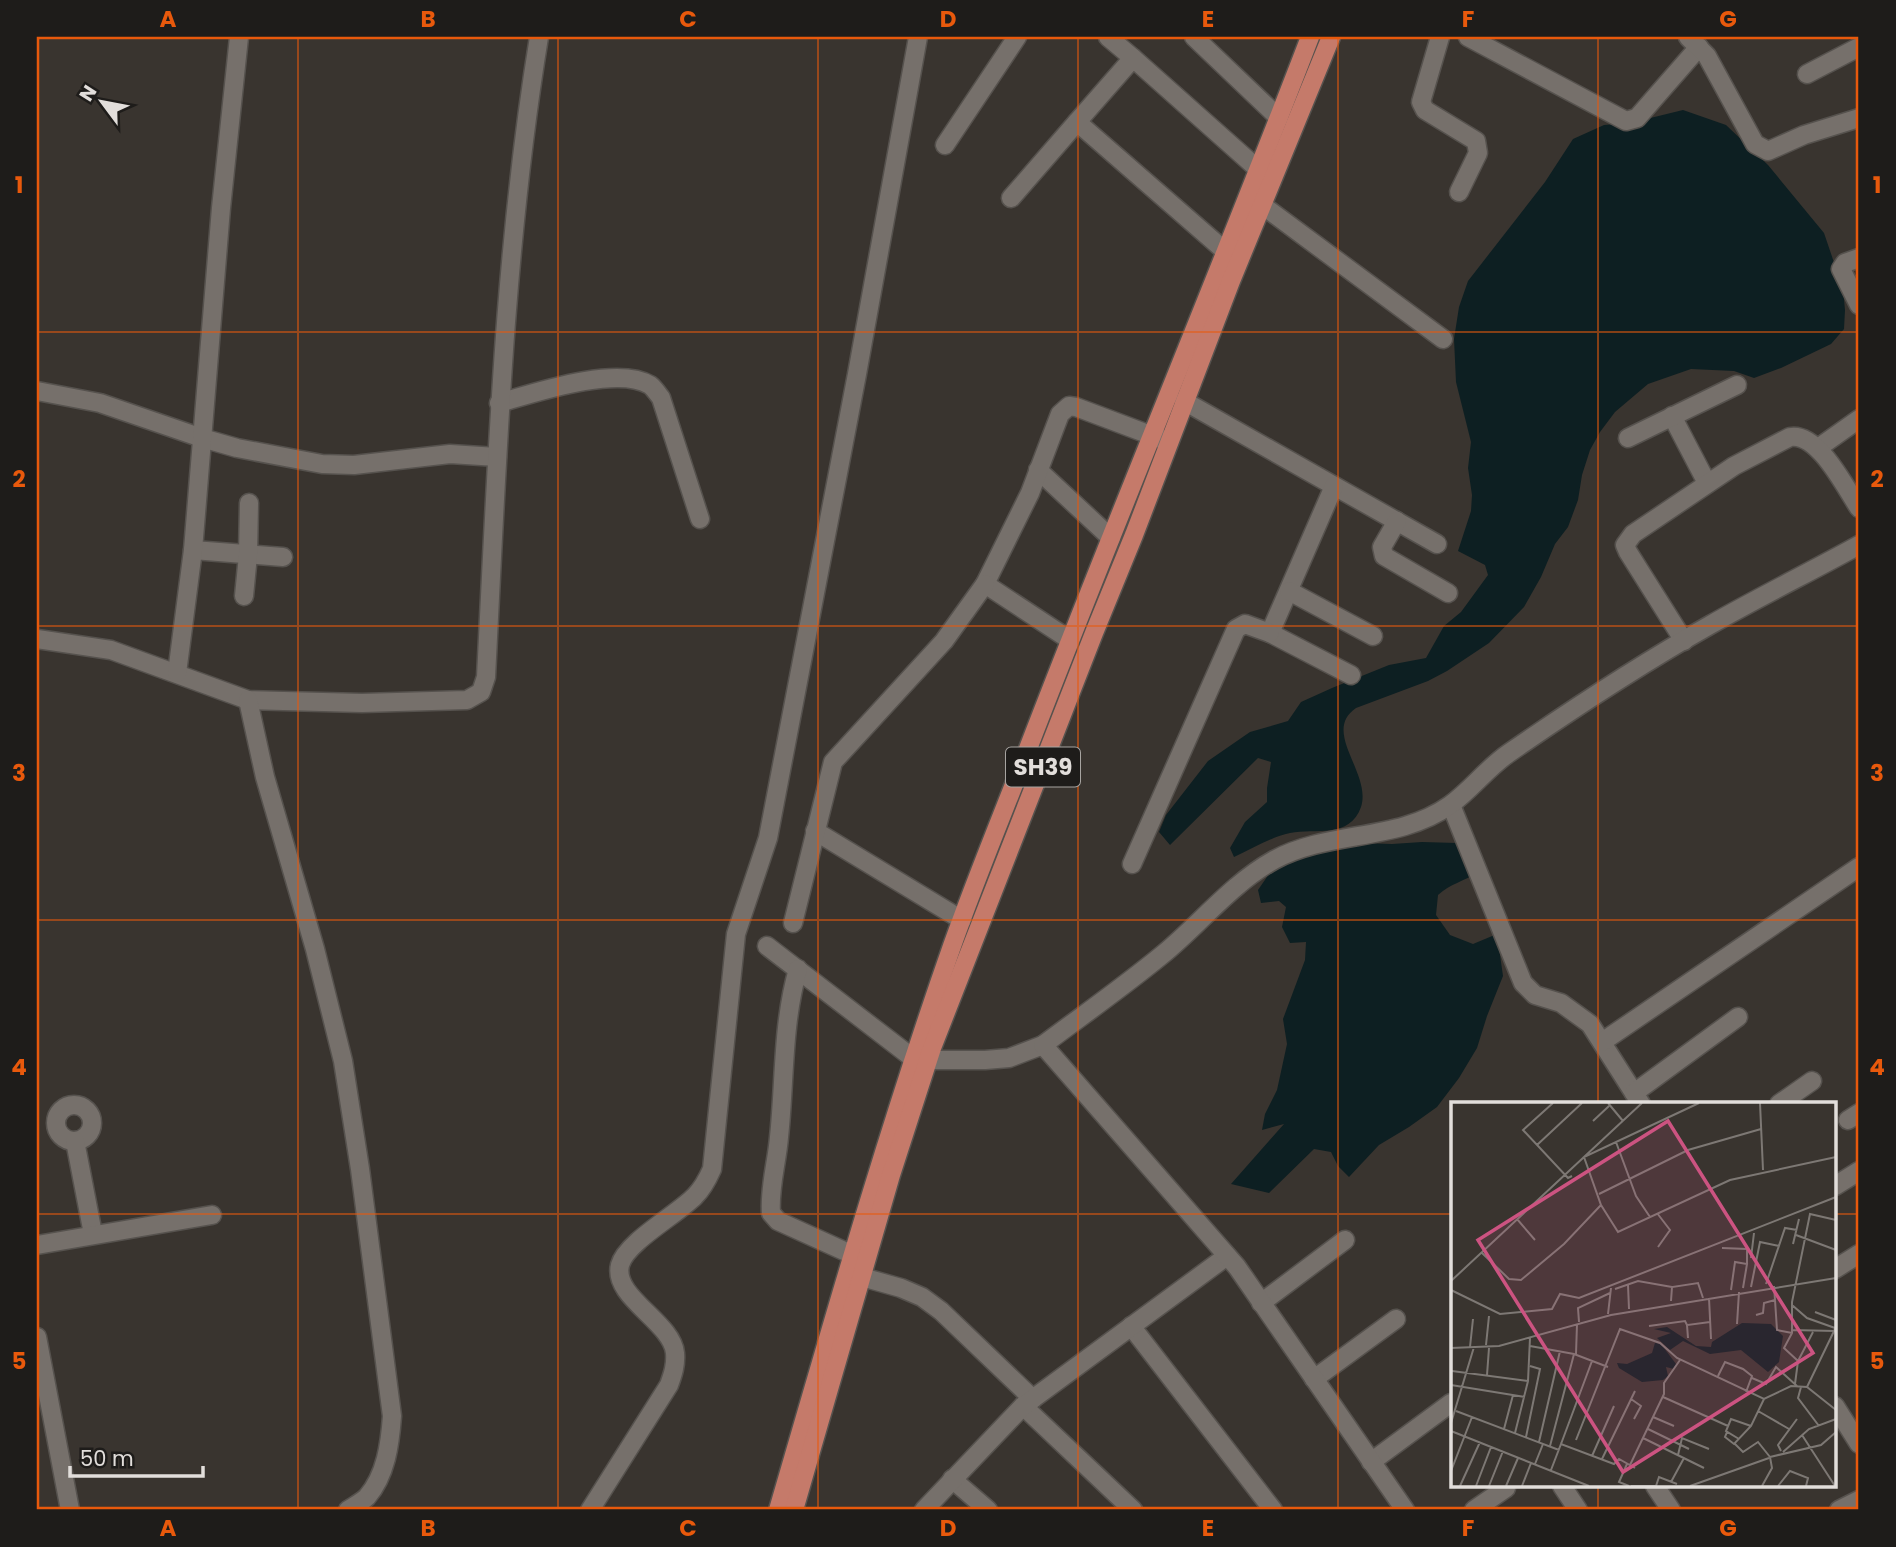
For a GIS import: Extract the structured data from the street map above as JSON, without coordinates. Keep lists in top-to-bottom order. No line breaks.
{"streets":{"main road":["SH39"]},"scale_bar":"50 m","north":"top left","grid":{"columns":["A","B","C","D","E","F","G"],"rows":["1","2","3","4","5"]}}
